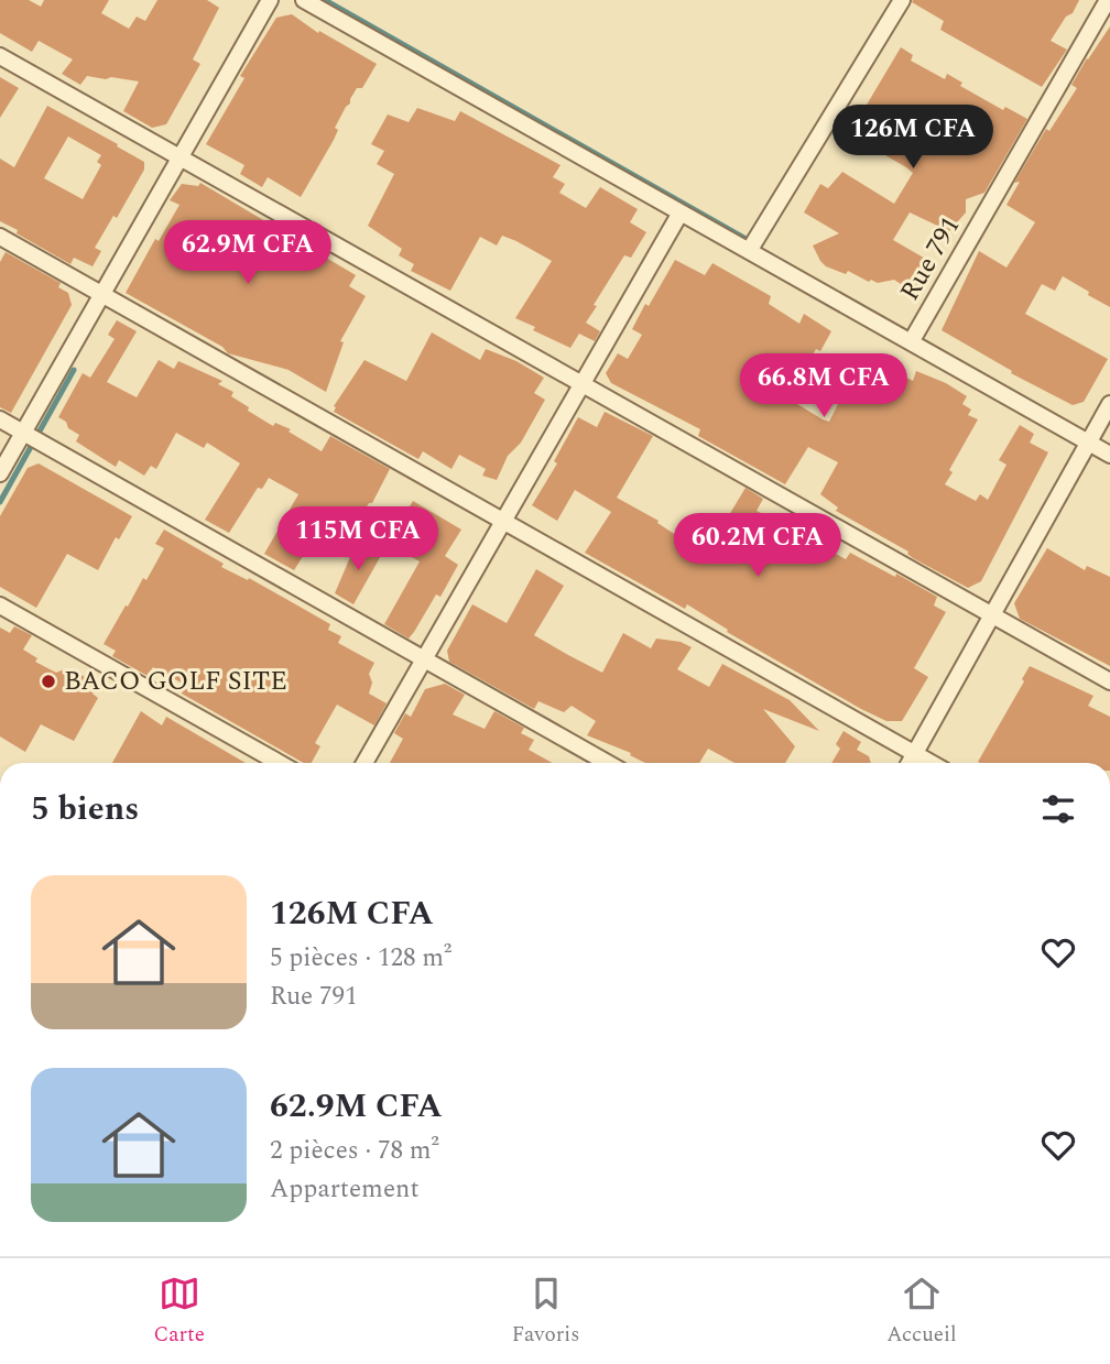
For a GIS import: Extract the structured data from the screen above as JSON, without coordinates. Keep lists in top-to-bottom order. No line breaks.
{"streets":{"street":["Rue 791"]},"places":["BACO GOLF SITE"],"page":{"price":["126M CFA","62.9M CFA","66.8M CFA","115M CFA","60.2M CFA"],"heading":"5 biens","list":[{"name":"126M CFA","note":"5 pièces · 128 m² · Rue 791"},{"name":"62.9M CFA","note":"2 pièces · 78 m² · Appartement"}],"tabs":["Carte","Favoris","Accueil"]}}
